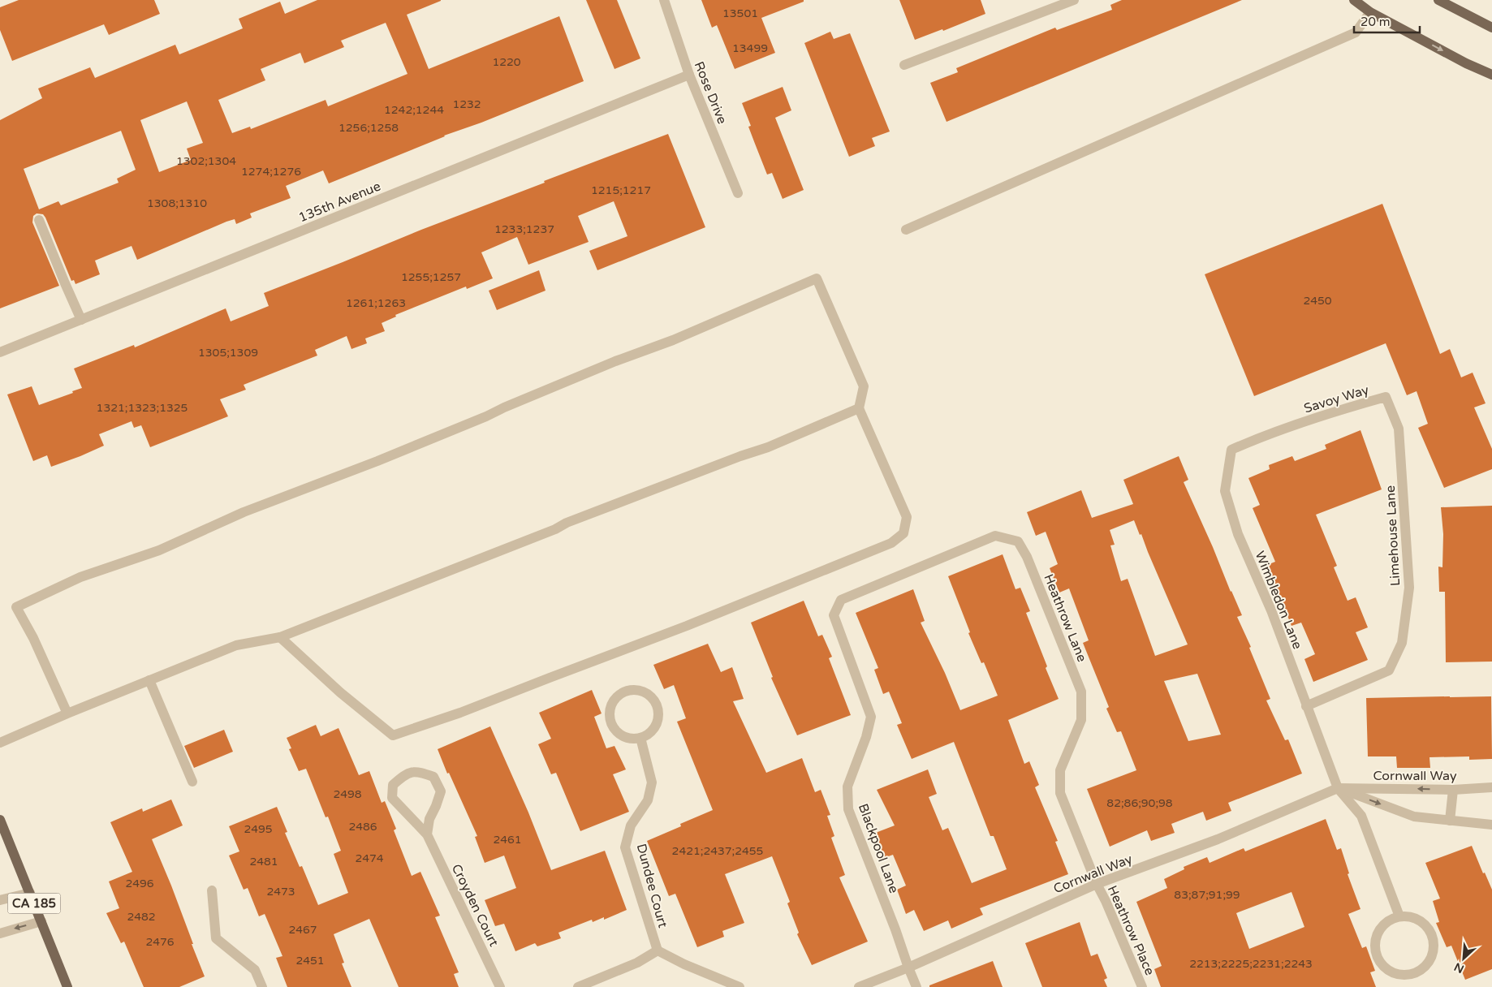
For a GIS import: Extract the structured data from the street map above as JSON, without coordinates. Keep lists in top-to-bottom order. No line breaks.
{"streets":{"main road":["CA 185"],"street":["Rose Drive","135th Avenue","Savoy Way","Limehouse Lane","Wimbledon Lane","Heathrow Lane","Cornwall Way","Blackpool Lane","Dundee Court","Croyden Court","Heathrow Place"]},"crossings":[["Rose Drive","135th Avenue"],["Savoy Way","Limehouse Lane"],["Savoy Way","Wimbledon Lane"],["Limehouse Lane","Wimbledon Lane"],["Wimbledon Lane","Cornwall Way"],["Heathrow Lane","Cornwall Way"],["Heathrow Lane","Blackpool Lane"],["Heathrow Lane","Heathrow Place"],["Cornwall Way","Blackpool Lane"],["Cornwall Way","Heathrow Place"]],"house_numbers":["13501","13499","1220","1232","1242;1244","1256;1258","1302;1304","1274;1276","1215;1217","1308;1310","1233;1237","1255;1257","2450","1261;1263","1305;1309","1321;1323;1325","2498","82;86;90;98","2486","2495","2461","2421;2437;2455","2474","2481","2496","2473","83;87;91;99","2482","2467","2476","2451","2213;2225;2231;2243"],"scale_bar":"20 m","north":"bottom left"}
